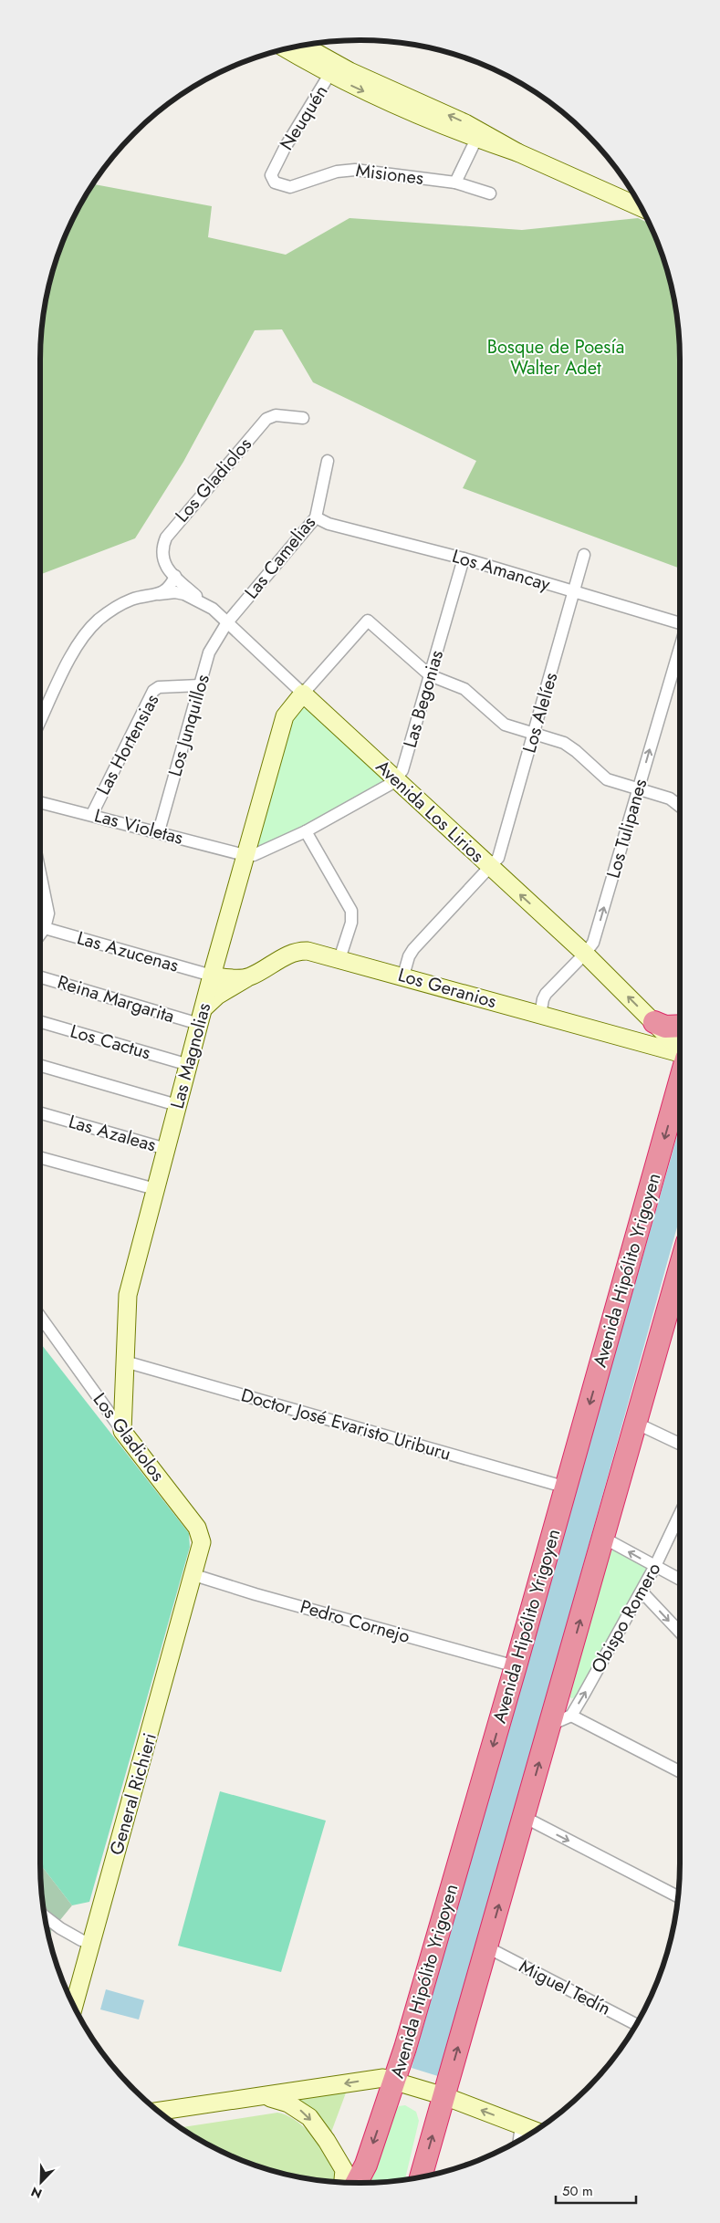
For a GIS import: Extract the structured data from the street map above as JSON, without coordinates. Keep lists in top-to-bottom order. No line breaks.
{"streets":{"highway":["Avenida Hipólito Yrigoyen"],"street":["Neuquén","Misiones","Los Gladiolos","Las Camelias","Los Amancay","Las Begonias","Los Alelíes","Los Junquillos","Las Hortensias","Avenida Los Lirios","Las Violetas","Los Tulipanes","Las Azucenas","Los Geranios","Reina Margarita","Los Cactus","Las Magnolias","Las Azaleas","Doctor José Evaristo Uriburu","Obispo Romero","Pedro Cornejo","General Richieri","Miguel Tedín"]},"crossings":[["Neuquén","Misiones"],["Los Gladiolos","Avenida Los Lirios"],["Los Gladiolos","Las Magnolias"],["Los Gladiolos","Pedro Cornejo"],["Los Gladiolos","General Richieri"],["Las Camelias","Los Amancay"],["Las Camelias","Los Junquillos"],["Las Camelias","Avenida Los Lirios"],["Los Amancay","Las Begonias"],["Los Amancay","Los Alelíes"],["Las Begonias","Avenida Los Lirios"],["Los Alelíes","Avenida Los Lirios"],["Los Alelíes","Los Geranios"],["Los Junquillos","Las Hortensias"],["Los Junquillos","Avenida Los Lirios"],["Los Junquillos","Las Violetas"],["Las Hortensias","Las Violetas"],["Avenida Los Lirios","Los Tulipanes"],["Avenida Los Lirios","Las Magnolias"],["Las Violetas","Las Magnolias"],["Los Tulipanes","Los Geranios"],["Las Azucenas","Los Geranios"],["Las Azucenas","Las Magnolias"],["Los Geranios","Las Magnolias"],["Reina Margarita","Las Magnolias"],["Los Cactus","Las Magnolias"],["Las Magnolias","Las Azaleas"],["Las Magnolias","Doctor José Evaristo Uriburu"],["Avenida Hipólito Yrigoyen","Doctor José Evaristo Uriburu"],["Avenida Hipólito Yrigoyen","Pedro Cornejo"],["Pedro Cornejo","General Richieri"]],"one_way":["Los Tulipanes","Obispo Romero"],"parks":["Bosque de Poesía Walter Adet"],"scale_bar":"50 m","north":"bottom left"}
